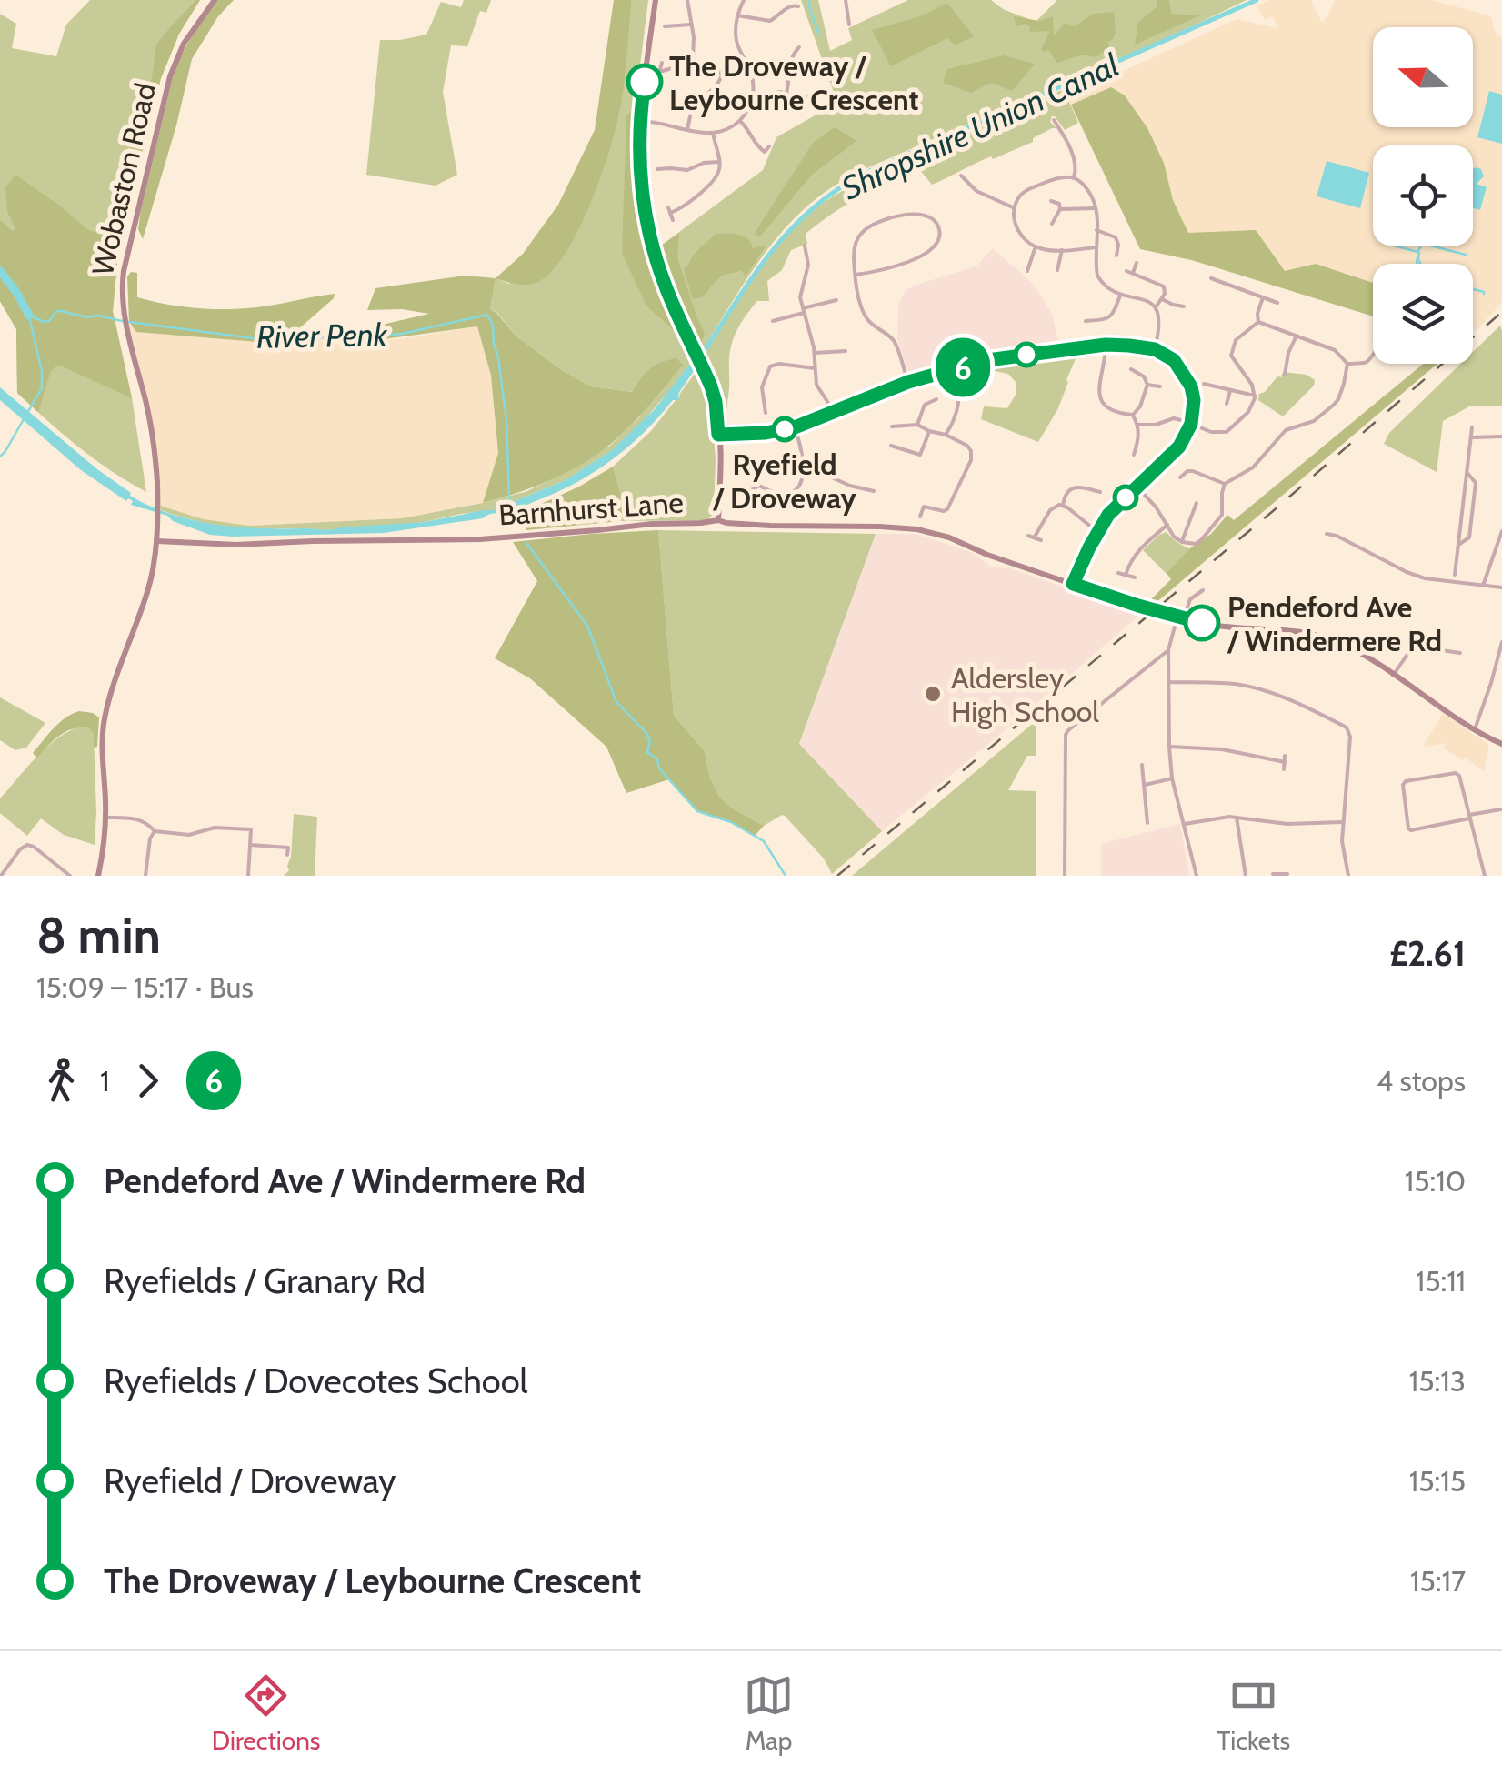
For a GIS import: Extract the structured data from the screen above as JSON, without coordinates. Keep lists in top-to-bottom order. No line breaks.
{"streets":{"street":["Wobaston Road","Barnhurst Lane"]},"crossings":[["Wobaston Road","Barnhurst Lane"]],"water":["Shropshire Union Canal","River Penk"],"places":["The Droveway / Leybourne Crescent","Ryefield / Droveway","Pendeford Ave / Windermere Rd","Aldersley High School"],"lines":["bus line 6"],"north":"left","page":{"on_map":"6","heading":["8 min","15:09 – 15:17 · Bus","£2.61"],"legs":["1","6","4 stops"],"list":[{"name":"Pendeford Ave / Windermere Rd","value":"15:10"},{"name":"Ryefields / Granary Rd","value":"15:11"},{"name":"Ryefields / Dovecotes School","value":"15:13"},{"name":"Ryefield / Droveway","value":"15:15"},{"name":"The Droveway / Leybourne Crescent","value":"15:17"}],"tabs":["Directions","Map","Tickets"]}}
